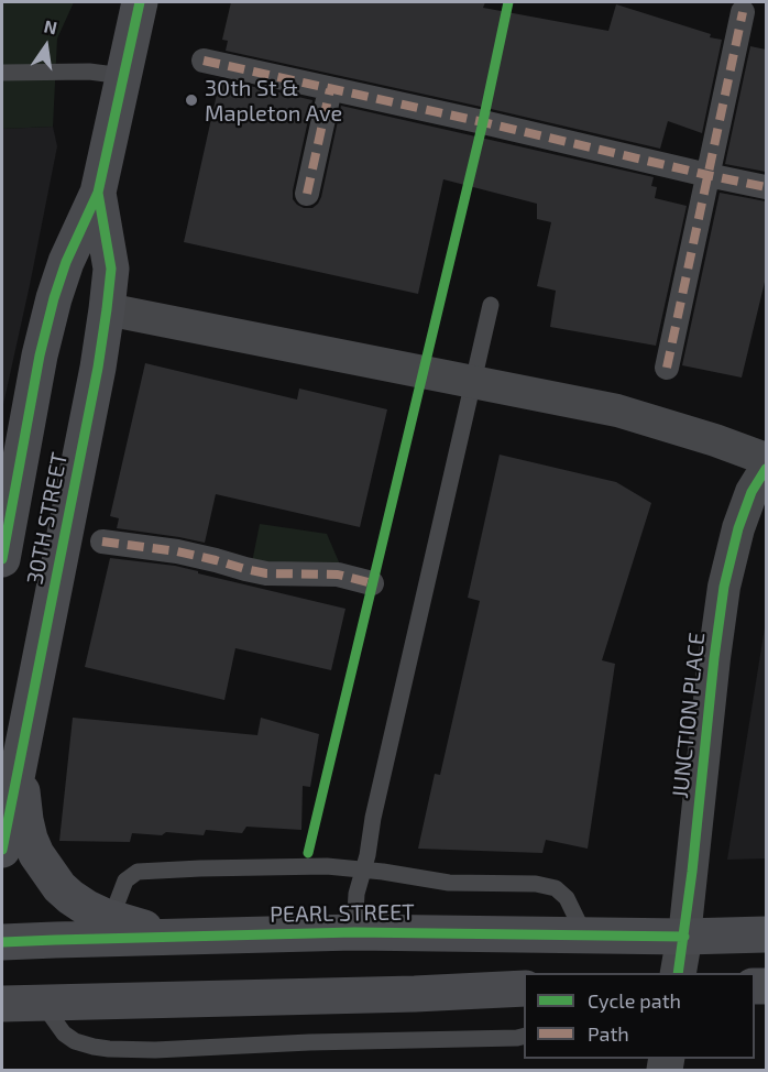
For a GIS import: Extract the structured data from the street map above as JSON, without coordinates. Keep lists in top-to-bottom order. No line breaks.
{"streets":{"main road":["30TH STREET","PEARL STREET"],"street":["JUNCTION PLACE"]},"crossings":[["JUNCTION PLACE","PEARL STREET"]],"places":["30th St & Mapleton Ave"],"legend":["Cycle path","Path"],"north":"top"}
